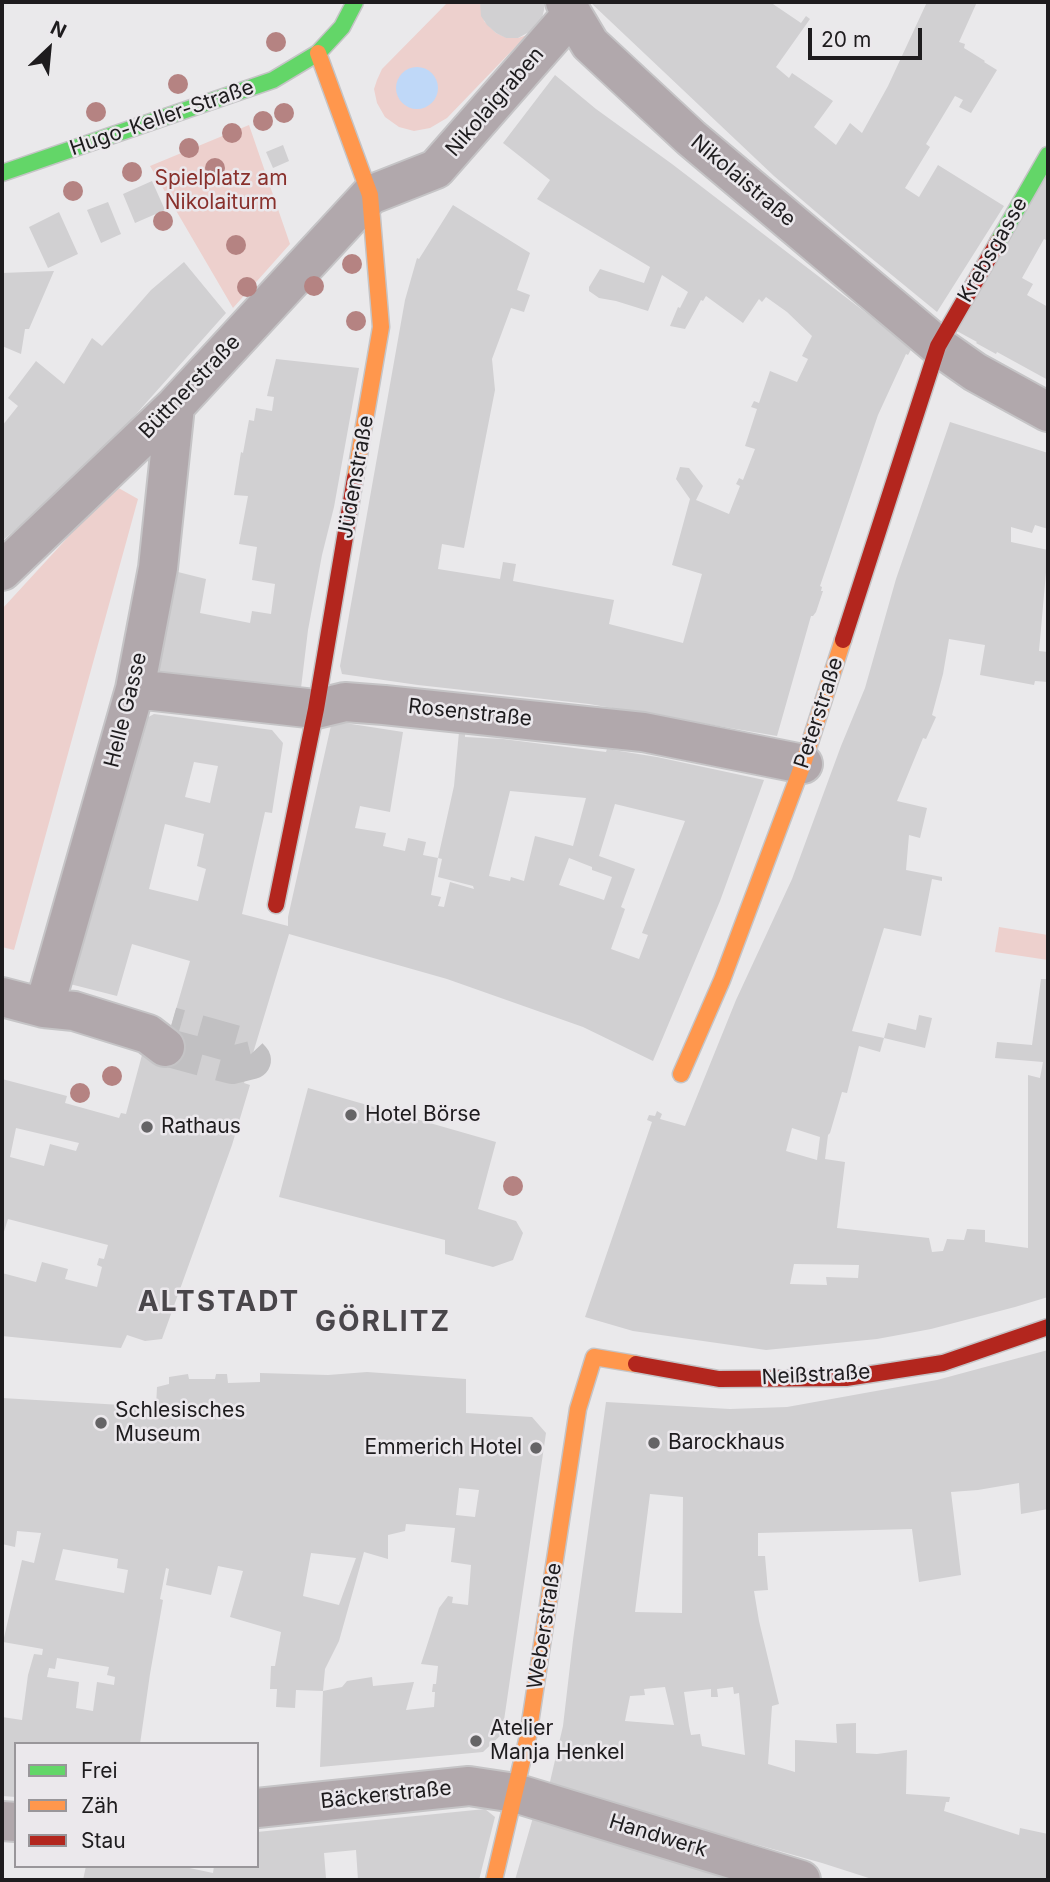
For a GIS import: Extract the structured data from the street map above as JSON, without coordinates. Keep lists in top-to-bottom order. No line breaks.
{"streets":{"street":["Nikolaigraben","Hugo-Keller-Straße","Nikolaistraße","Krebsgasse","Büttnerstraße","Jüdenstraße","Helle Gasse","Rosenstraße","Peterstraße","Neißstraße","Weberstraße","Bäckerstraße","Handwerk"]},"crossings":[["Nikolaigraben","Nikolaistraße"],["Nikolaigraben","Büttnerstraße"],["Nikolaigraben","Jüdenstraße"],["Hugo-Keller-Straße","Jüdenstraße"],["Nikolaistraße","Krebsgasse"],["Nikolaistraße","Peterstraße"],["Krebsgasse","Peterstraße"],["Büttnerstraße","Jüdenstraße"],["Büttnerstraße","Helle Gasse"],["Jüdenstraße","Rosenstraße"],["Helle Gasse","Rosenstraße"],["Rosenstraße","Peterstraße"],["Neißstraße","Weberstraße"],["Weberstraße","Bäckerstraße"],["Weberstraße","Handwerk"],["Bäckerstraße","Handwerk"]],"districts":["ALTSTADT","GÖRLITZ"],"parks":["Spielplatz am Nikolaiturm"],"places":["Hotel Börse","Rathaus","Schlesisches Museum","Barockhaus","Emmerich Hotel","Atelier Manja Henkel"],"legend":["Frei","Zäh","Stau"],"scale_bar":"20 m","north":"top right"}
